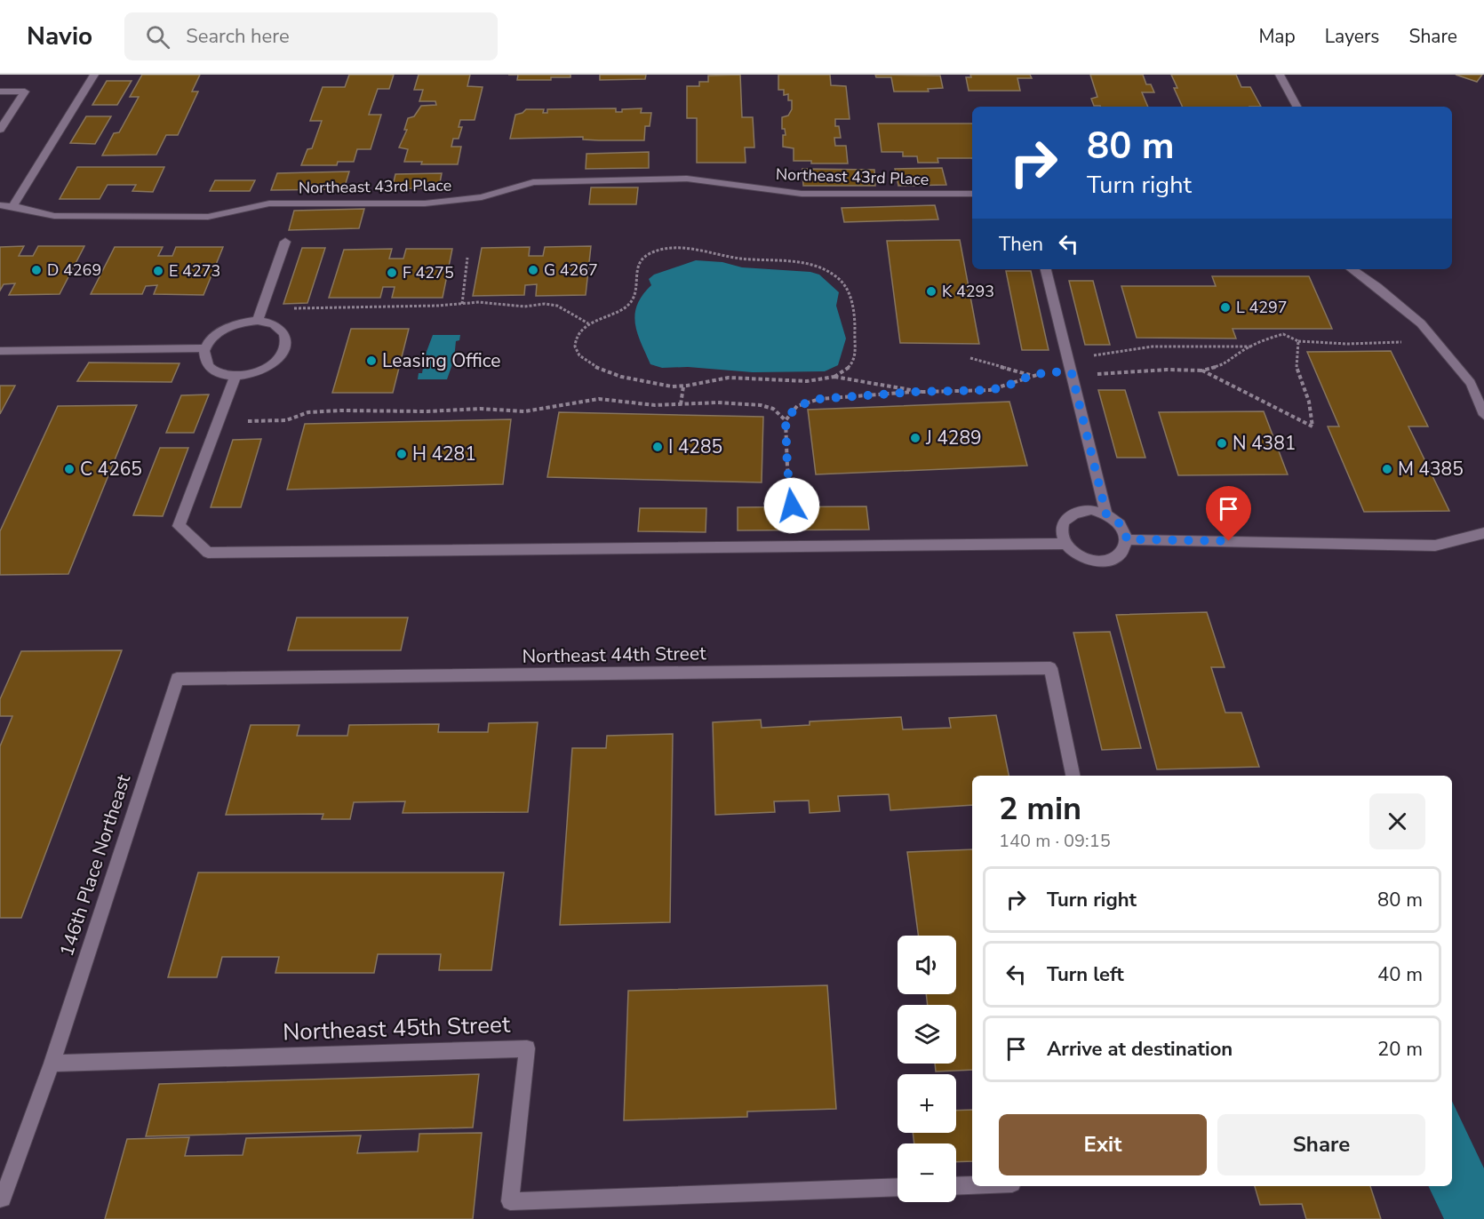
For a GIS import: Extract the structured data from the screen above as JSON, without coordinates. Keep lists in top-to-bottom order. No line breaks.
{"streets":{"street":["Northeast 43rd Place","Northeast 44th Street","146th Place Northeast","Northeast 45th Street"]},"crossings":[["Northeast 44th Street","146th Place Northeast"],["146th Place Northeast","Northeast 45th Street"]],"places":["D 4269","G 4267","E 4273","F 4275","K 4293","L 4297","Leasing Office","J 4289","N 4381","I 4285","H 4281","C 4265","M 4385"],"page":{"header":"Navio","search":"Search here","nav":["Map","Layers","Share"],"turn":["80 m","Turn right"],"then":"Then","heading":["2 min","140 m · 09:15"],"list":[{"name":"Turn right","value":"80 m"},{"name":"Turn left","value":"40 m"},{"name":"Arrive at destination","value":"20 m"}],"map_buttons":["+","−"],"buttons":["Exit","Share"]}}
